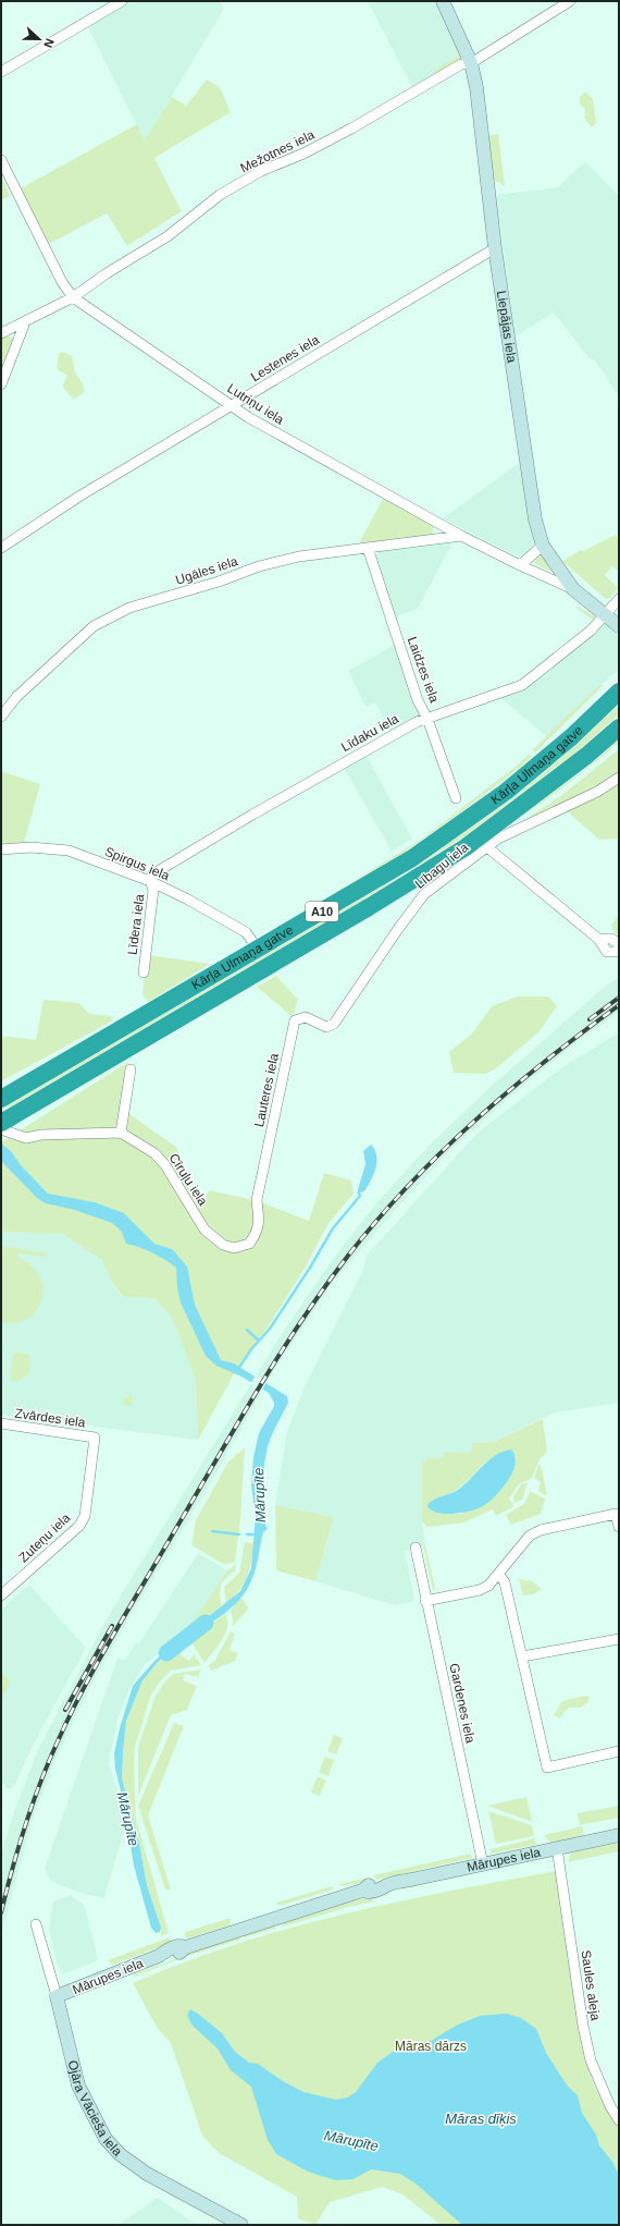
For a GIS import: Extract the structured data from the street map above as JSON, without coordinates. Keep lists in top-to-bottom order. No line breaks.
{"streets":{"highway":["Kārļa Ulmaņa gatve","A10"],"street":["Mežotnes iela","Liepājas iela","Lestenes iela","Lutriņu iela","Ugāles iela","Laidzes iela","Līdaku iela","Spirgus iela","Lībagu iela","Līdera iela","Lauteres iela","Cīruļu iela","Zvārdes iela","Zuteņu iela","Gardenes iela","Mārupes iela","Saules aleja","Ojāra Vācieša iela"]},"crossings":[["Mežotnes iela","Liepājas iela"],["Mežotnes iela","Lutriņu iela"],["Liepājas iela","Lestenes iela"],["Liepājas iela","Lutriņu iela"],["Liepājas iela","Līdaku iela"],["Lestenes iela","Lutriņu iela"],["Lutriņu iela","Ugāles iela"],["Ugāles iela","Laidzes iela"],["Laidzes iela","Līdaku iela"],["Līdaku iela","Spirgus iela"],["Līdaku iela","Līdera iela"],["Spirgus iela","Līdera iela"],["Lībagu iela","Lauteres iela"],["Lauteres iela","Cīruļu iela"],["Zvārdes iela","Zuteņu iela"],["Gardenes iela","Mārupes iela"],["Mārupes iela","Saules aleja"],["Mārupes iela","Ojāra Vācieša iela"]],"water":["Mārupīte","Māras dīķis"],"parks":["Māras dārzs"],"north":"right"}
